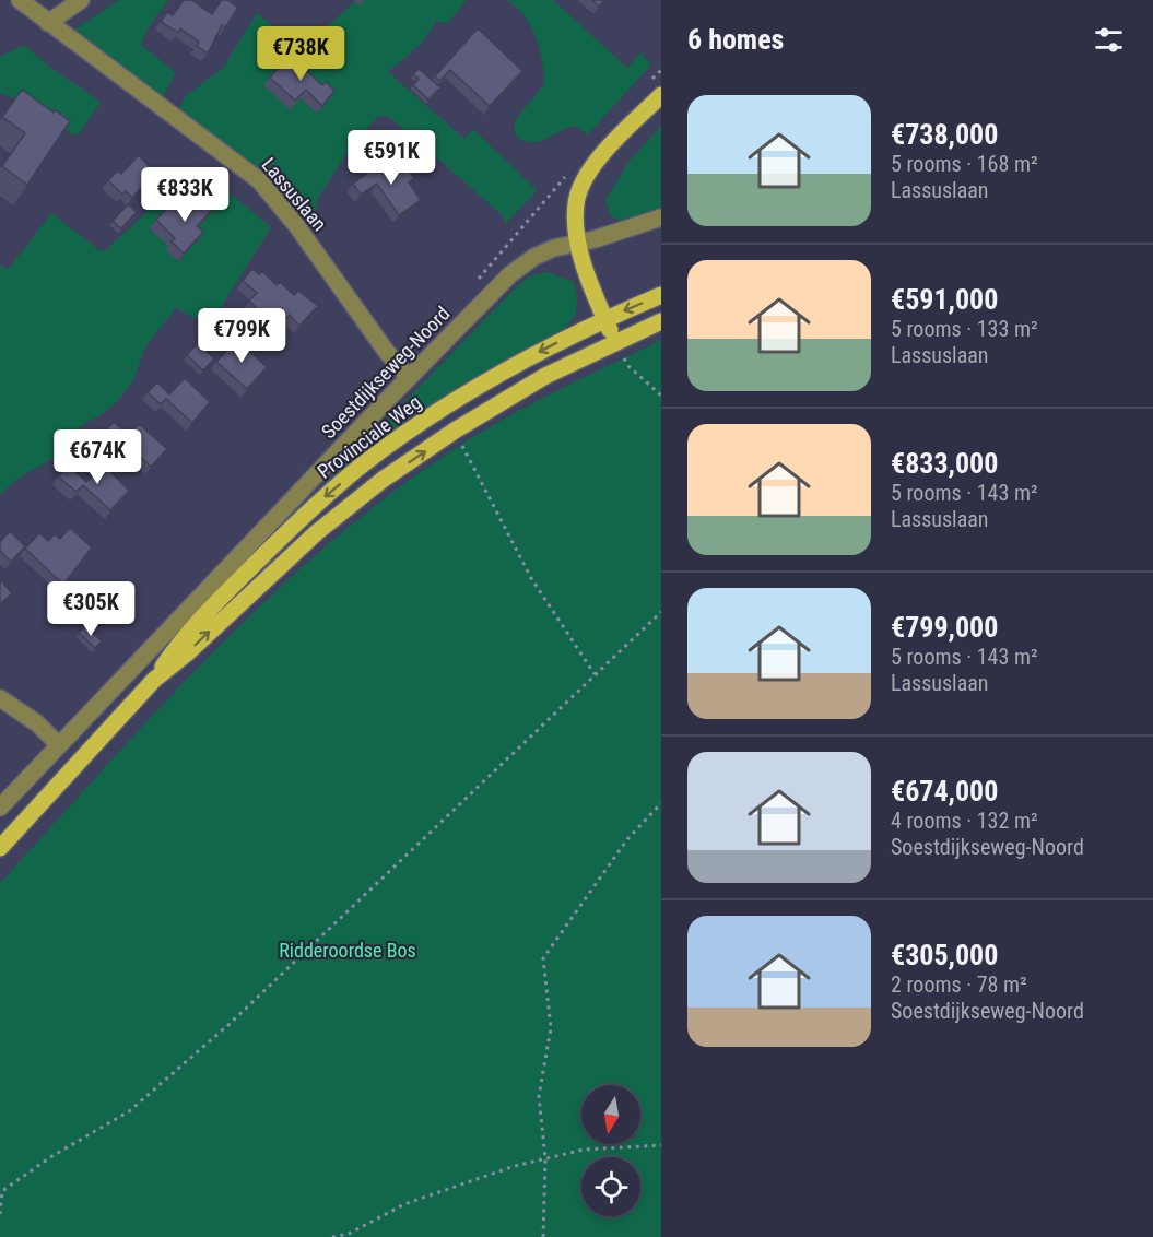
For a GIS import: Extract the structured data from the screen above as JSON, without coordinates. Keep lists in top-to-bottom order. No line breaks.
{"streets":{"main road":["Provinciale Weg"],"street":["Lassuslaan","Soestdijkseweg-Noord"]},"crossings":[["Lassuslaan","Soestdijkseweg-Noord"]],"parks":["Ridderoordse Bos"],"north":"bottom","page":{"heading":"6 homes","price":["€738K","€591K","€833K","€799K","€674K","€305K"],"list":[{"name":"€738,000","note":"5 rooms · 168 m² · Lassuslaan"},{"name":"€591,000","note":"5 rooms · 133 m² · Lassuslaan"},{"name":"€833,000","note":"5 rooms · 143 m² · Lassuslaan"},{"name":"€799,000","note":"5 rooms · 143 m² · Lassuslaan"},{"name":"€674,000","note":"4 rooms · 132 m² · Soestdijkseweg-Noord"},{"name":"€305,000","note":"2 rooms · 78 m² · Soestdijkseweg-Noord"}]}}
